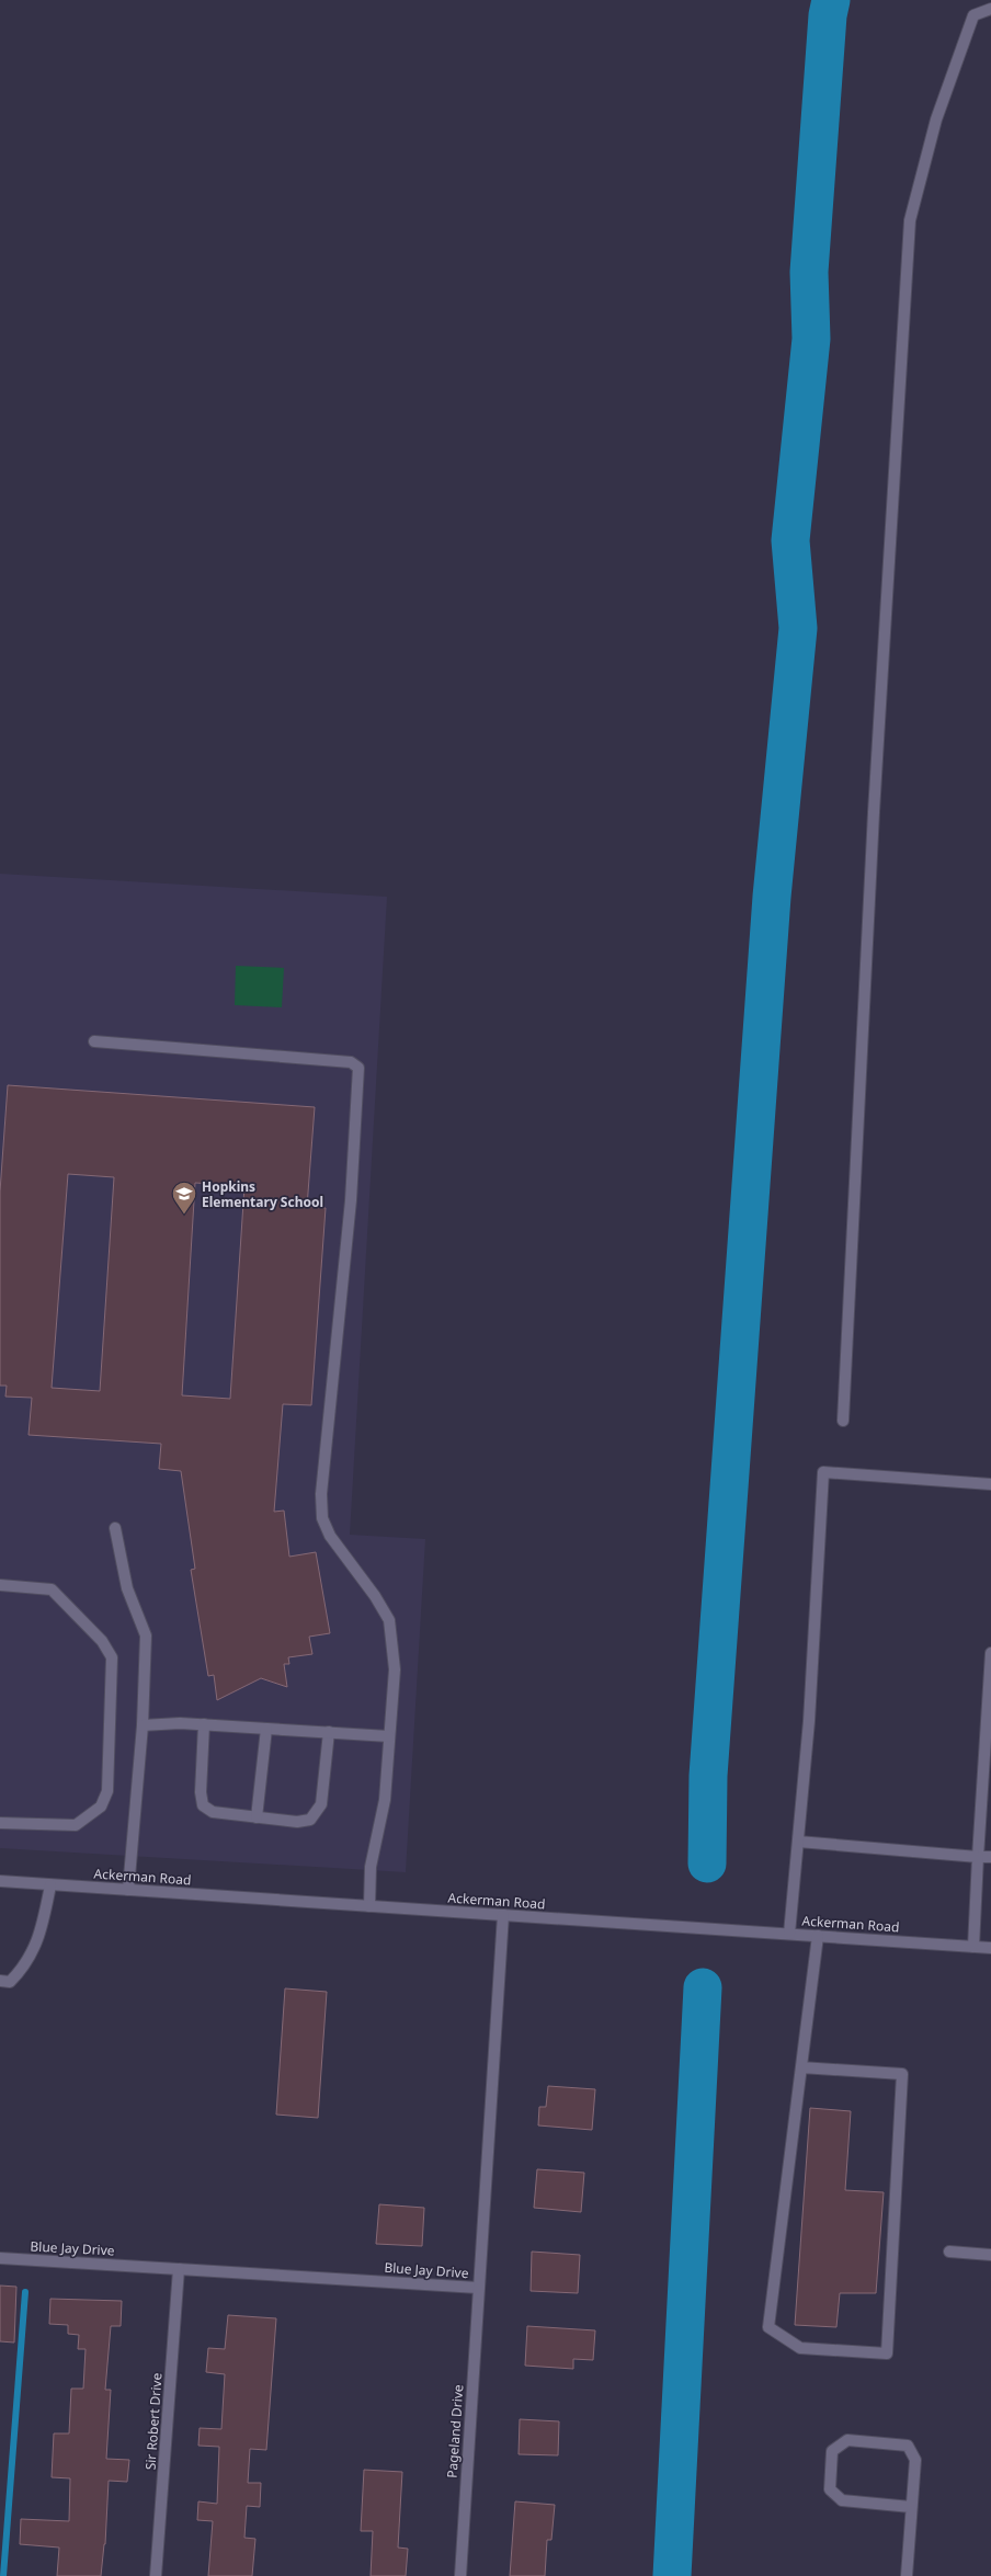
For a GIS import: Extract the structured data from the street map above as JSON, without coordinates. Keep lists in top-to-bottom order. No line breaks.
{"streets":{"street":["Ackerman Road","Blue Jay Drive","Sir Robert Drive","Pageland Drive"]},"crossings":[["Ackerman Road","Blue Jay Drive"],["Blue Jay Drive","Sir Robert Drive"],["Blue Jay Drive","Pageland Drive"]],"places":{"school or university":["Hopkins Elementary School"]}}
